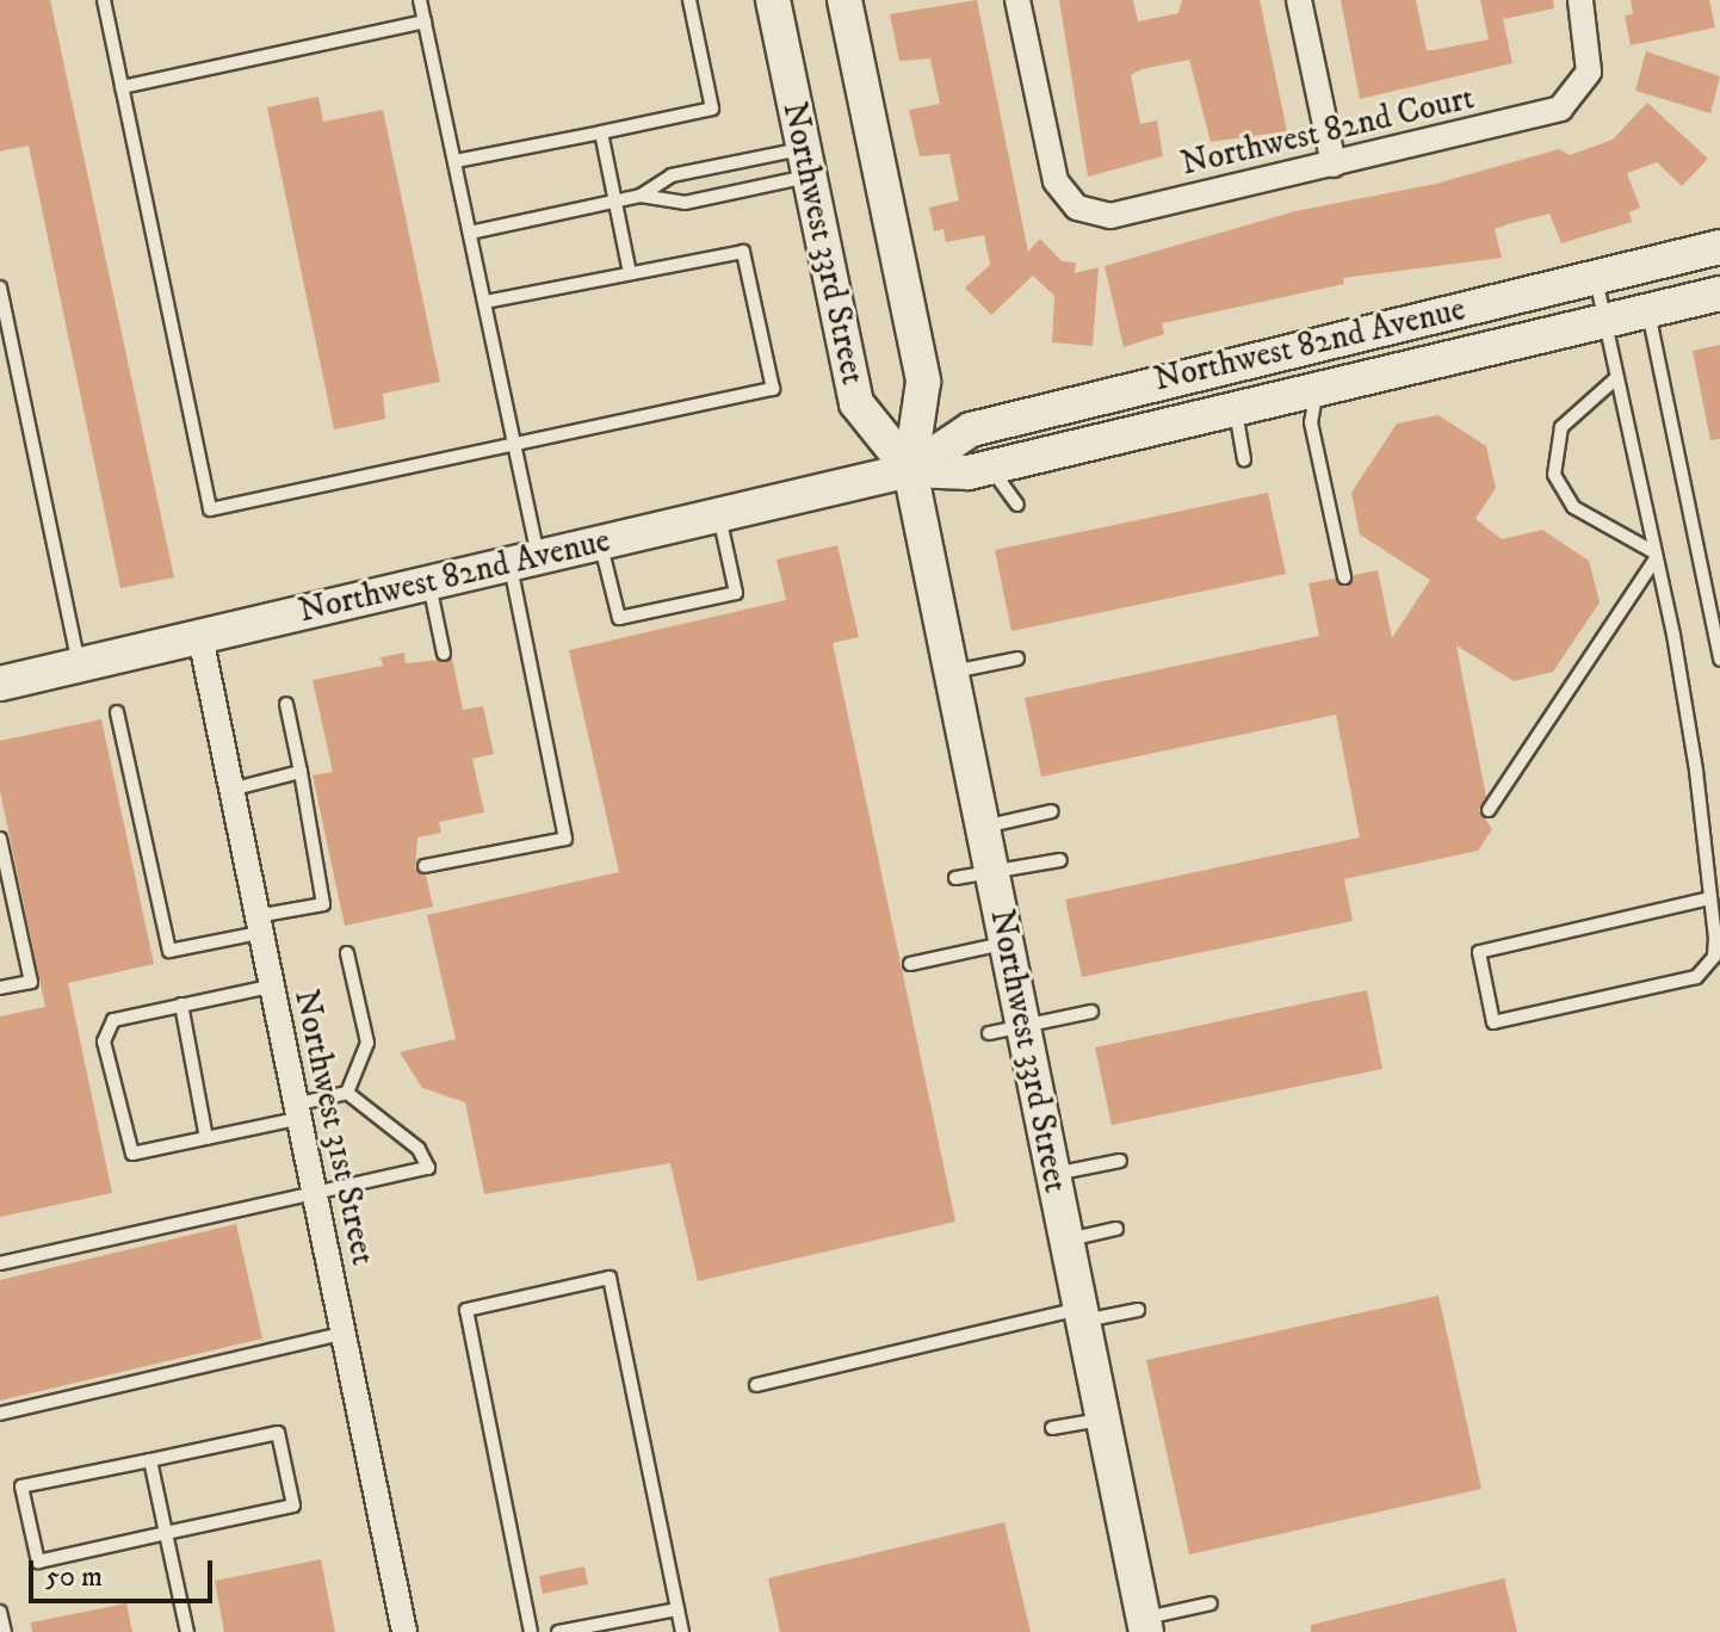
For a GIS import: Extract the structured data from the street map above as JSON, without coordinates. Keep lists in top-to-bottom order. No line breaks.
{"streets":{"street":["Northwest 82nd Court","Northwest 33rd Street","Northwest 82nd Avenue","Northwest 31st Street"]},"crossings":[["Northwest 33rd Street","Northwest 82nd Avenue"],["Northwest 82nd Avenue","Northwest 31st Street"]],"scale_bar":"50 m"}
